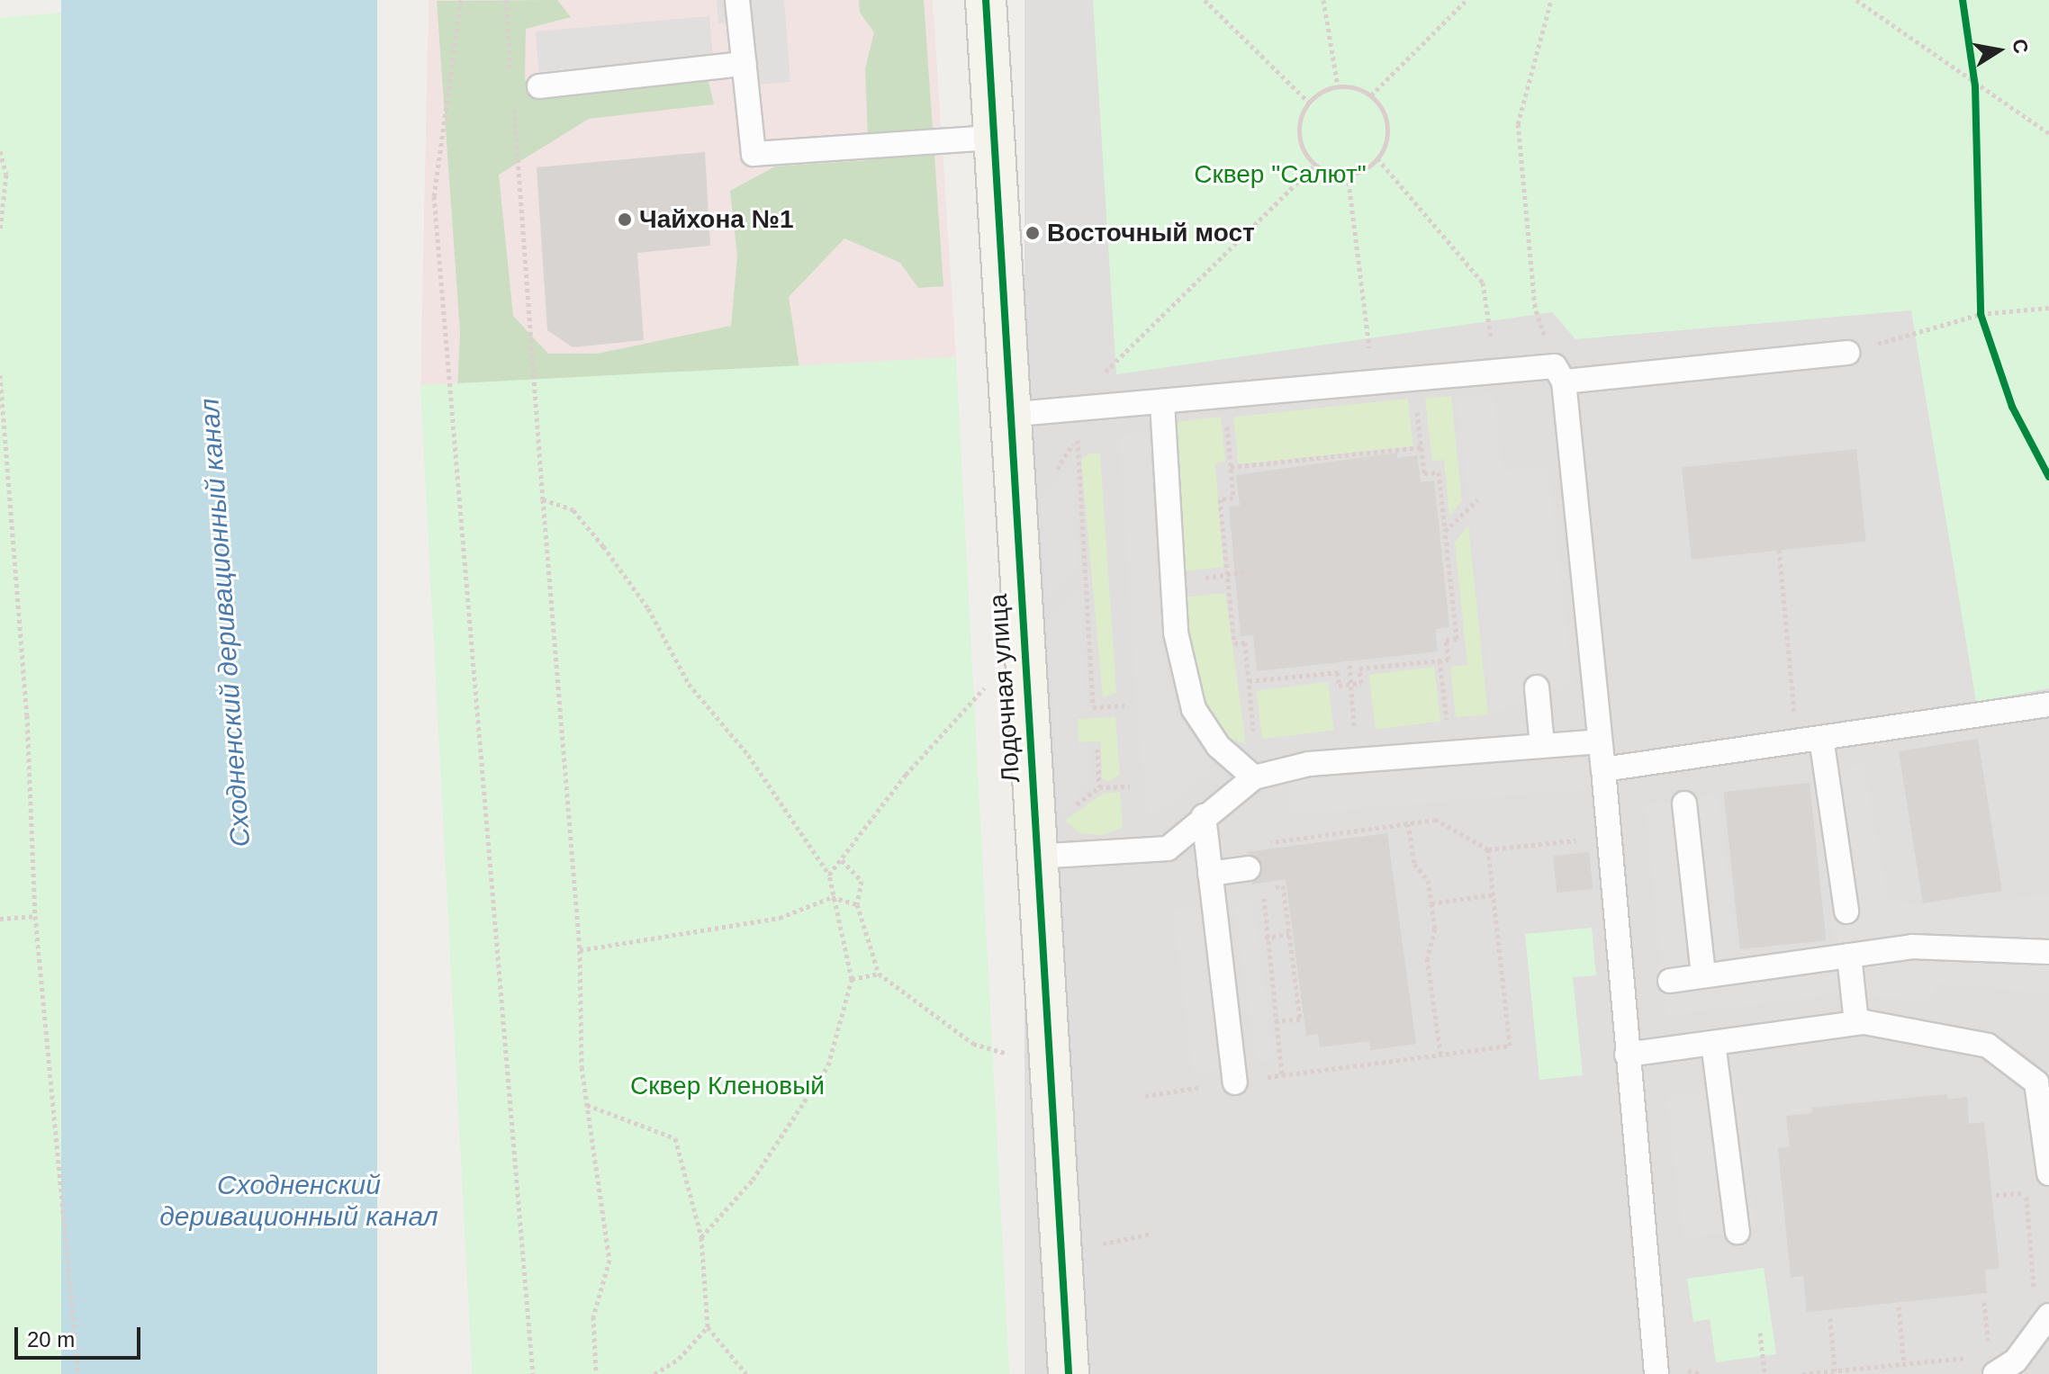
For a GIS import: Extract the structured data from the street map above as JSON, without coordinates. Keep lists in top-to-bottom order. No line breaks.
{"streets":{"street":["Лодочная улица"]},"water":["Сходненский деривационный канал"],"parks":["Сквер \"Салют\"","Сквер Кленовый"],"places":["Чайхона №1","Восточный мост"],"scale_bar":"20 m","north":"right"}
